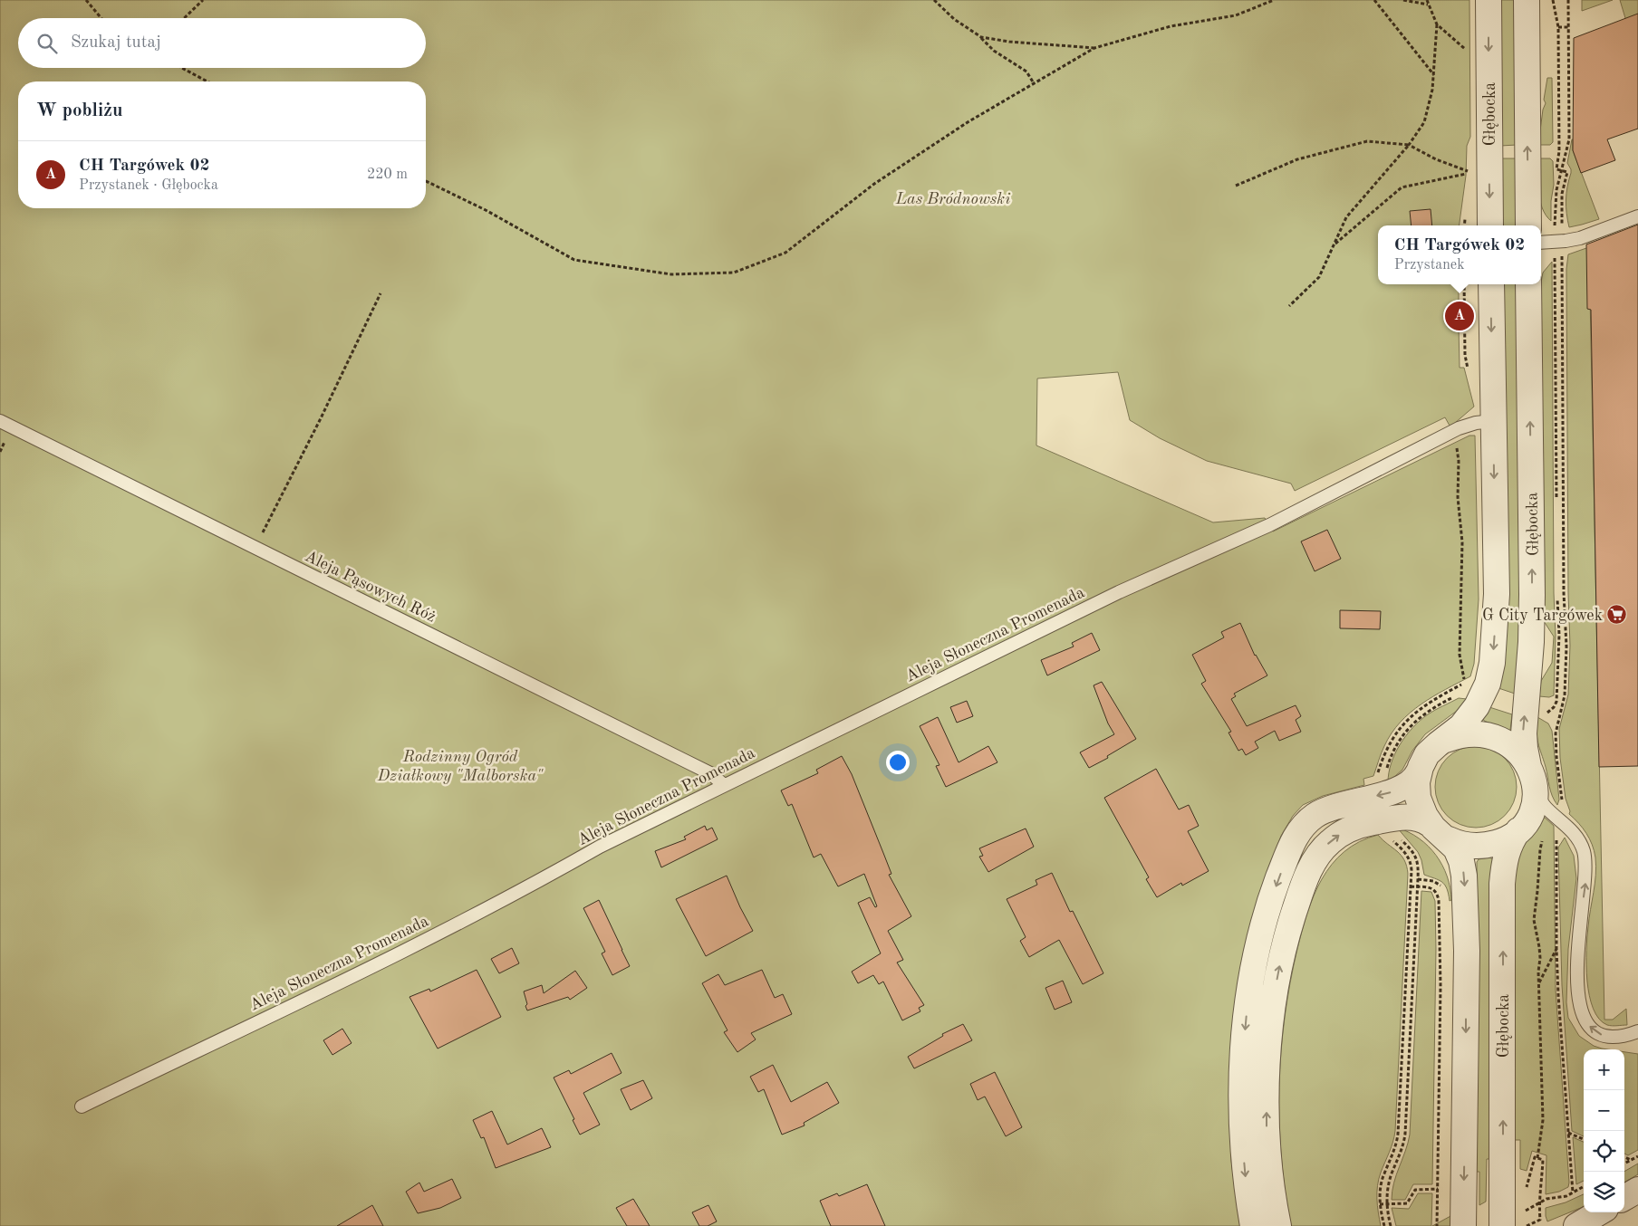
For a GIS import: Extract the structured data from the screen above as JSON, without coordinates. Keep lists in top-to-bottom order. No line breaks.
{"streets":{"street":["Głębocka"],"lane":["Aleja Pąsowych Róż","Aleja Słoneczna Promenada"]},"crossings":[["Głębocka","Aleja Słoneczna Promenada"],["Aleja Pąsowych Róż","Aleja Słoneczna Promenada"]],"parks":["Las Bródnowski","Rodzinny Ogród Działkowy \"Malborska\""],"places":{"supermarket":["G City Targówek"]},"page":{"search":"Szukaj tutaj","heading":"W pobliżu","list":[{"mark":"A","name":"CH Targówek 02","note":"Przystanek · Głębocka","value":"220 m"}],"popup":["CH Targówek 02","Przystanek"],"pins":"A","map_buttons":["+","−"]}}
